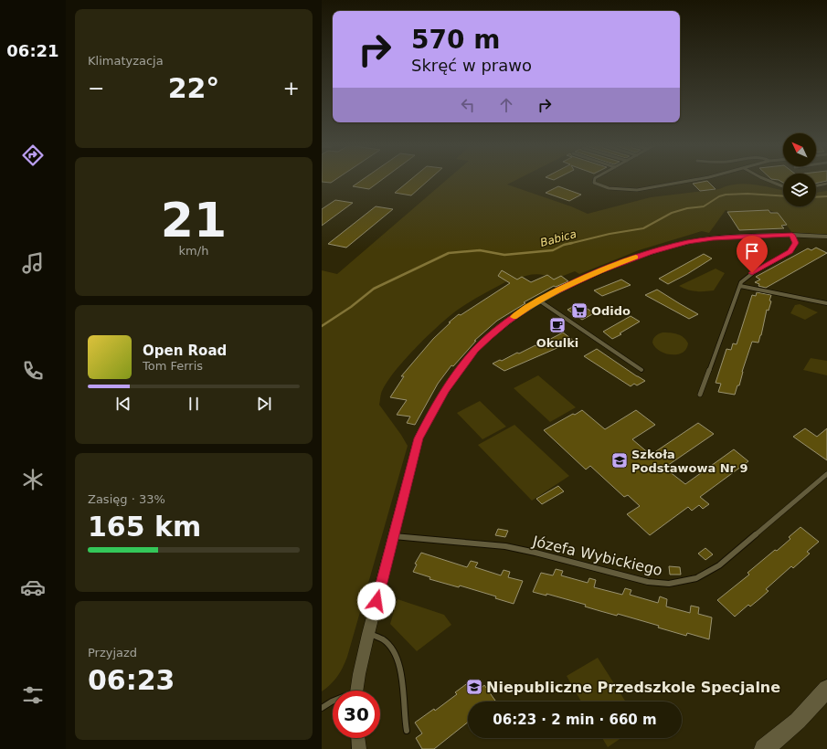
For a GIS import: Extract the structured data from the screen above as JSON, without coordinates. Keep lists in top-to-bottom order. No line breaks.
{"streets":{"lane":["Józefa Wybickiego"]},"water":["Babica"],"places":{"supermarket":["Odido"],"cafe":["Okulki"],"school or university":["Szkoła Podstawowa Nr 9","Niepubliczne Przedszkole Specjalne"]},"north":"top left","page":{"tabs":"06:21","tile":["Klimatyzacja",["21","km/h"],["Zasięg · 33%","165 km"],["Przyjazd","06:23"]],"turn":["570 m","Skręć w prawo"],"heat":["−","22°","+"],"song":["Open Road","Tom Ferris"],"limit":"30","trip":"06:23 · 2 min · 660 m"}}
